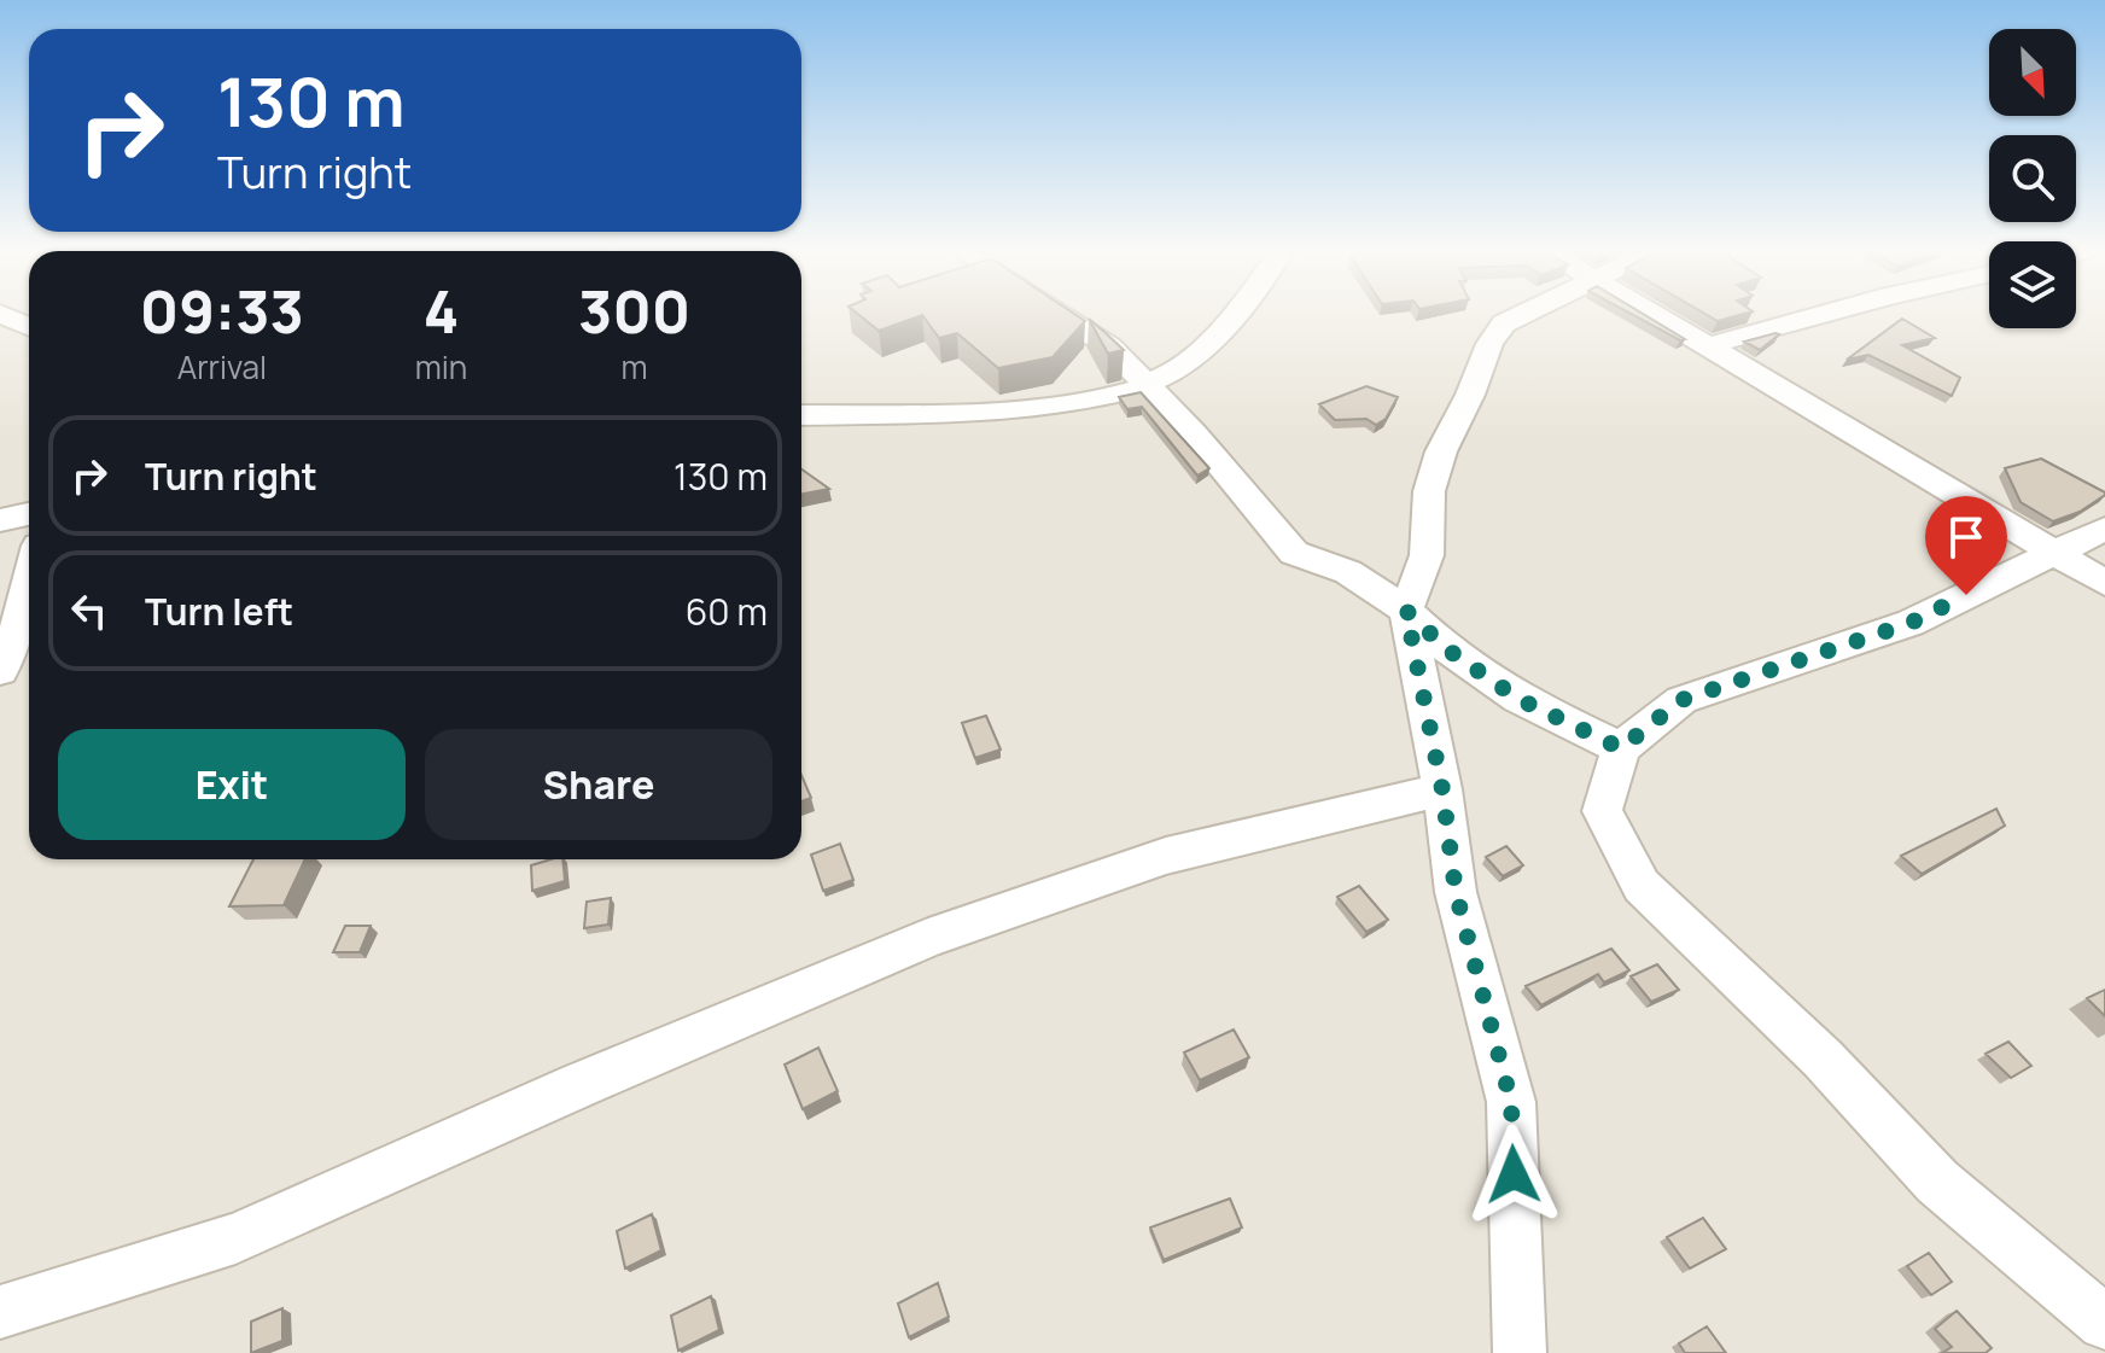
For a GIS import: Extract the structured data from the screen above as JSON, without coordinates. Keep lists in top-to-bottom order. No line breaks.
{"north":"bottom right","page":{"turn":["130 m","Turn right"],"eta":["09:33","Arrival","4","min","300","m"],"list":[{"name":"Turn right","value":"130 m"},{"name":"Turn left","value":"60 m"}],"buttons":["Exit","Share"]}}
